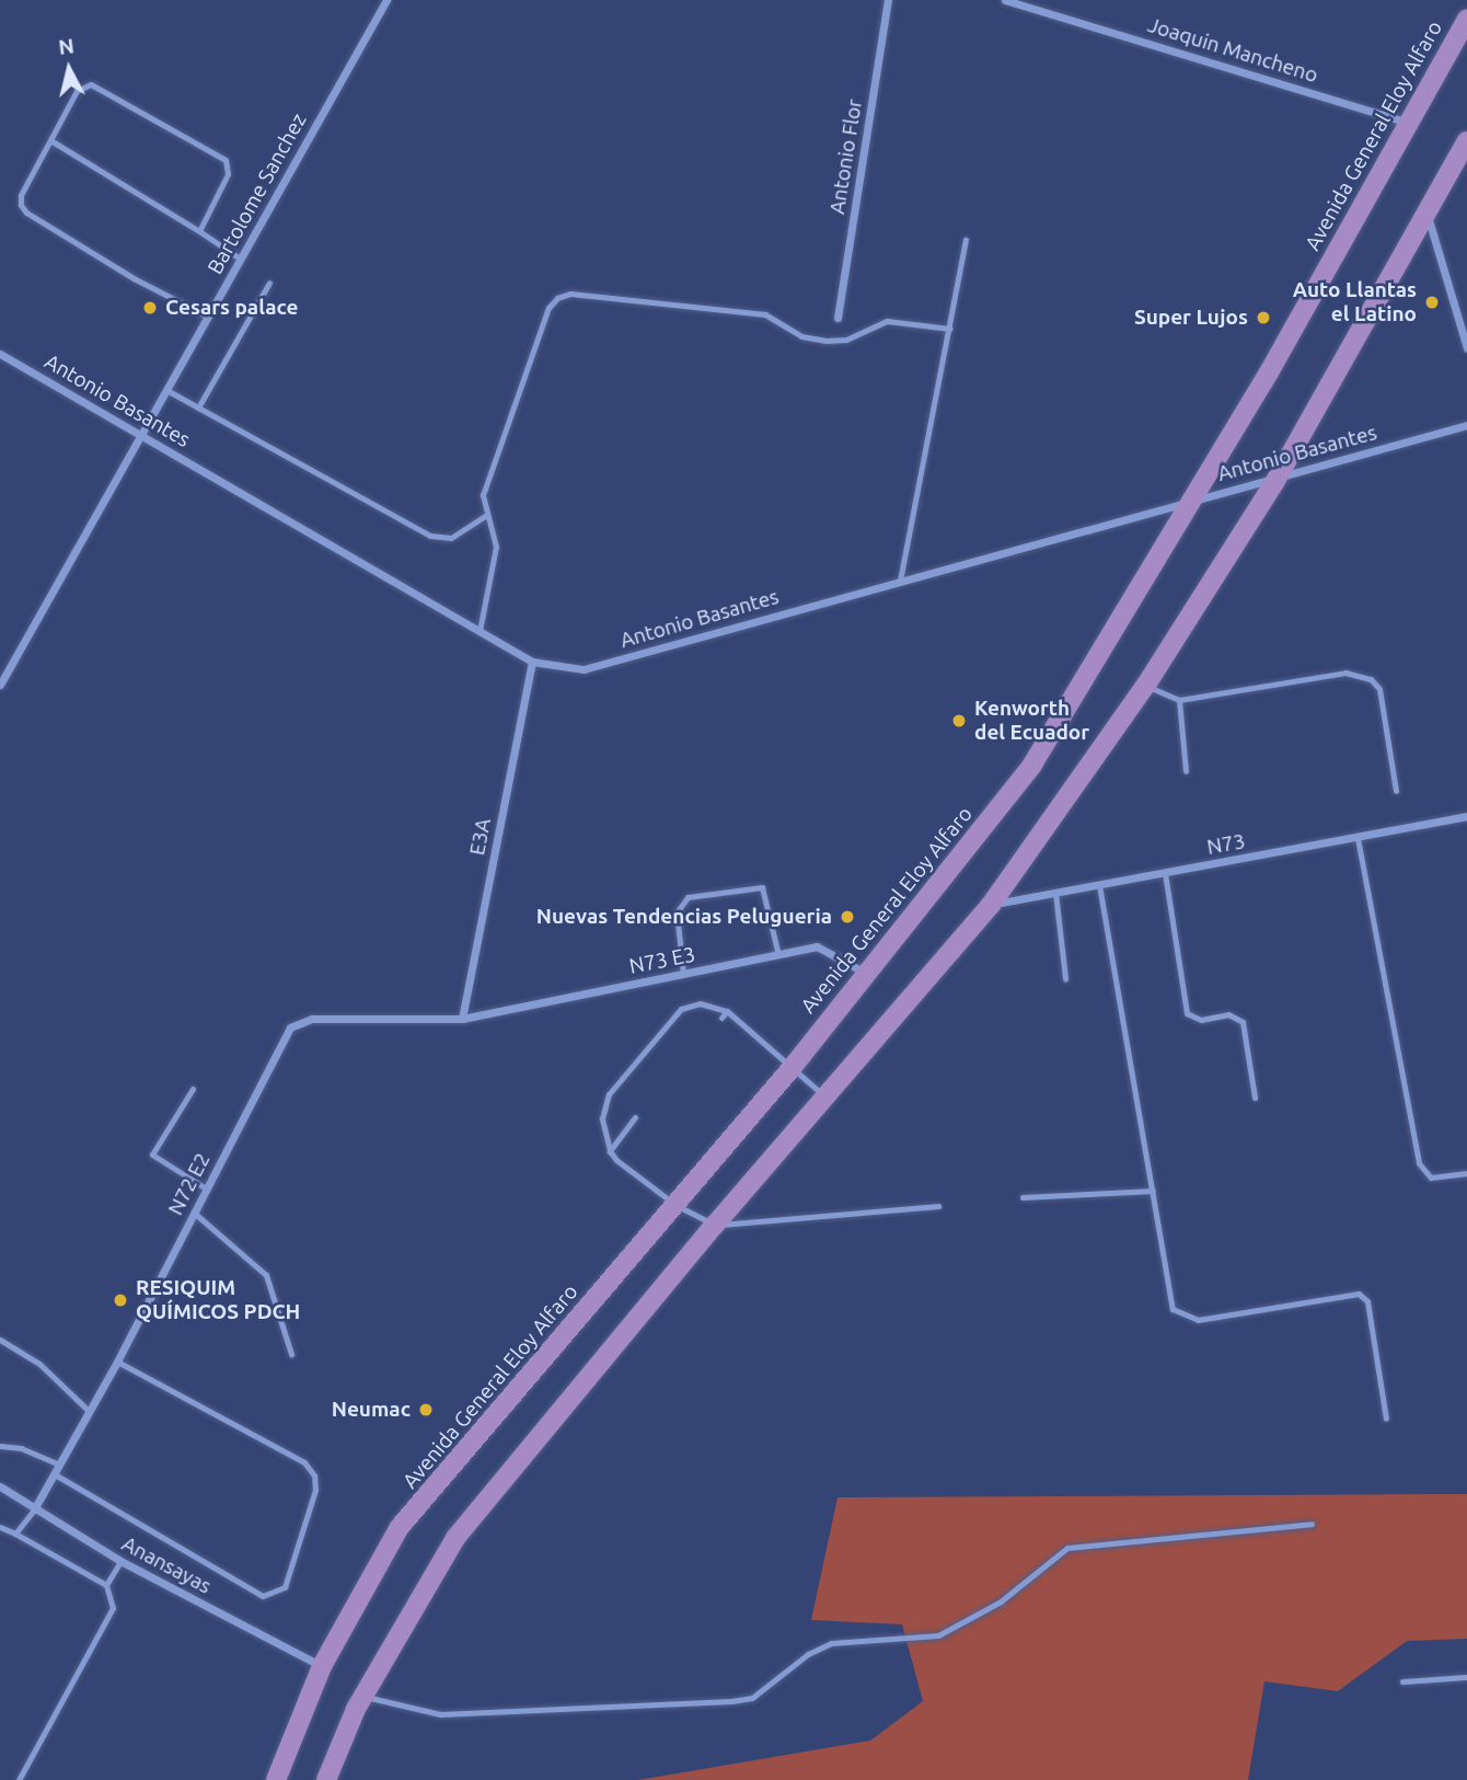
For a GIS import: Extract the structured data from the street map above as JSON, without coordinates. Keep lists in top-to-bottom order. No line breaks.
{"streets":{"main road":["Avenida General Eloy Alfaro"],"street":["Joaquin Mancheno","Antonio Flor","Bartolome Sanchez","Antonio Basantes","E3A","N73","N73 E3","N72 E2","Anansayas"]},"crossings":[["Joaquin Mancheno","Avenida General Eloy Alfaro"],["Avenida General Eloy Alfaro","Antonio Basantes"],["Avenida General Eloy Alfaro","N73 E3"],["Avenida General Eloy Alfaro","Anansayas"],["Bartolome Sanchez","Antonio Basantes"],["Antonio Basantes","E3A"],["E3A","N73 E3"],["E3A","N72 E2"],["N73 E3","N72 E2"],["N72 E2","Anansayas"]],"places":["Auto Llantas el Latino","Cesars palace","Super Lujos","Kenworth del Ecuador","Nuevas Tendencias Pelugueria","RESIQUIM QUÍMICOS PDCH","Neumac"],"north":"top"}
